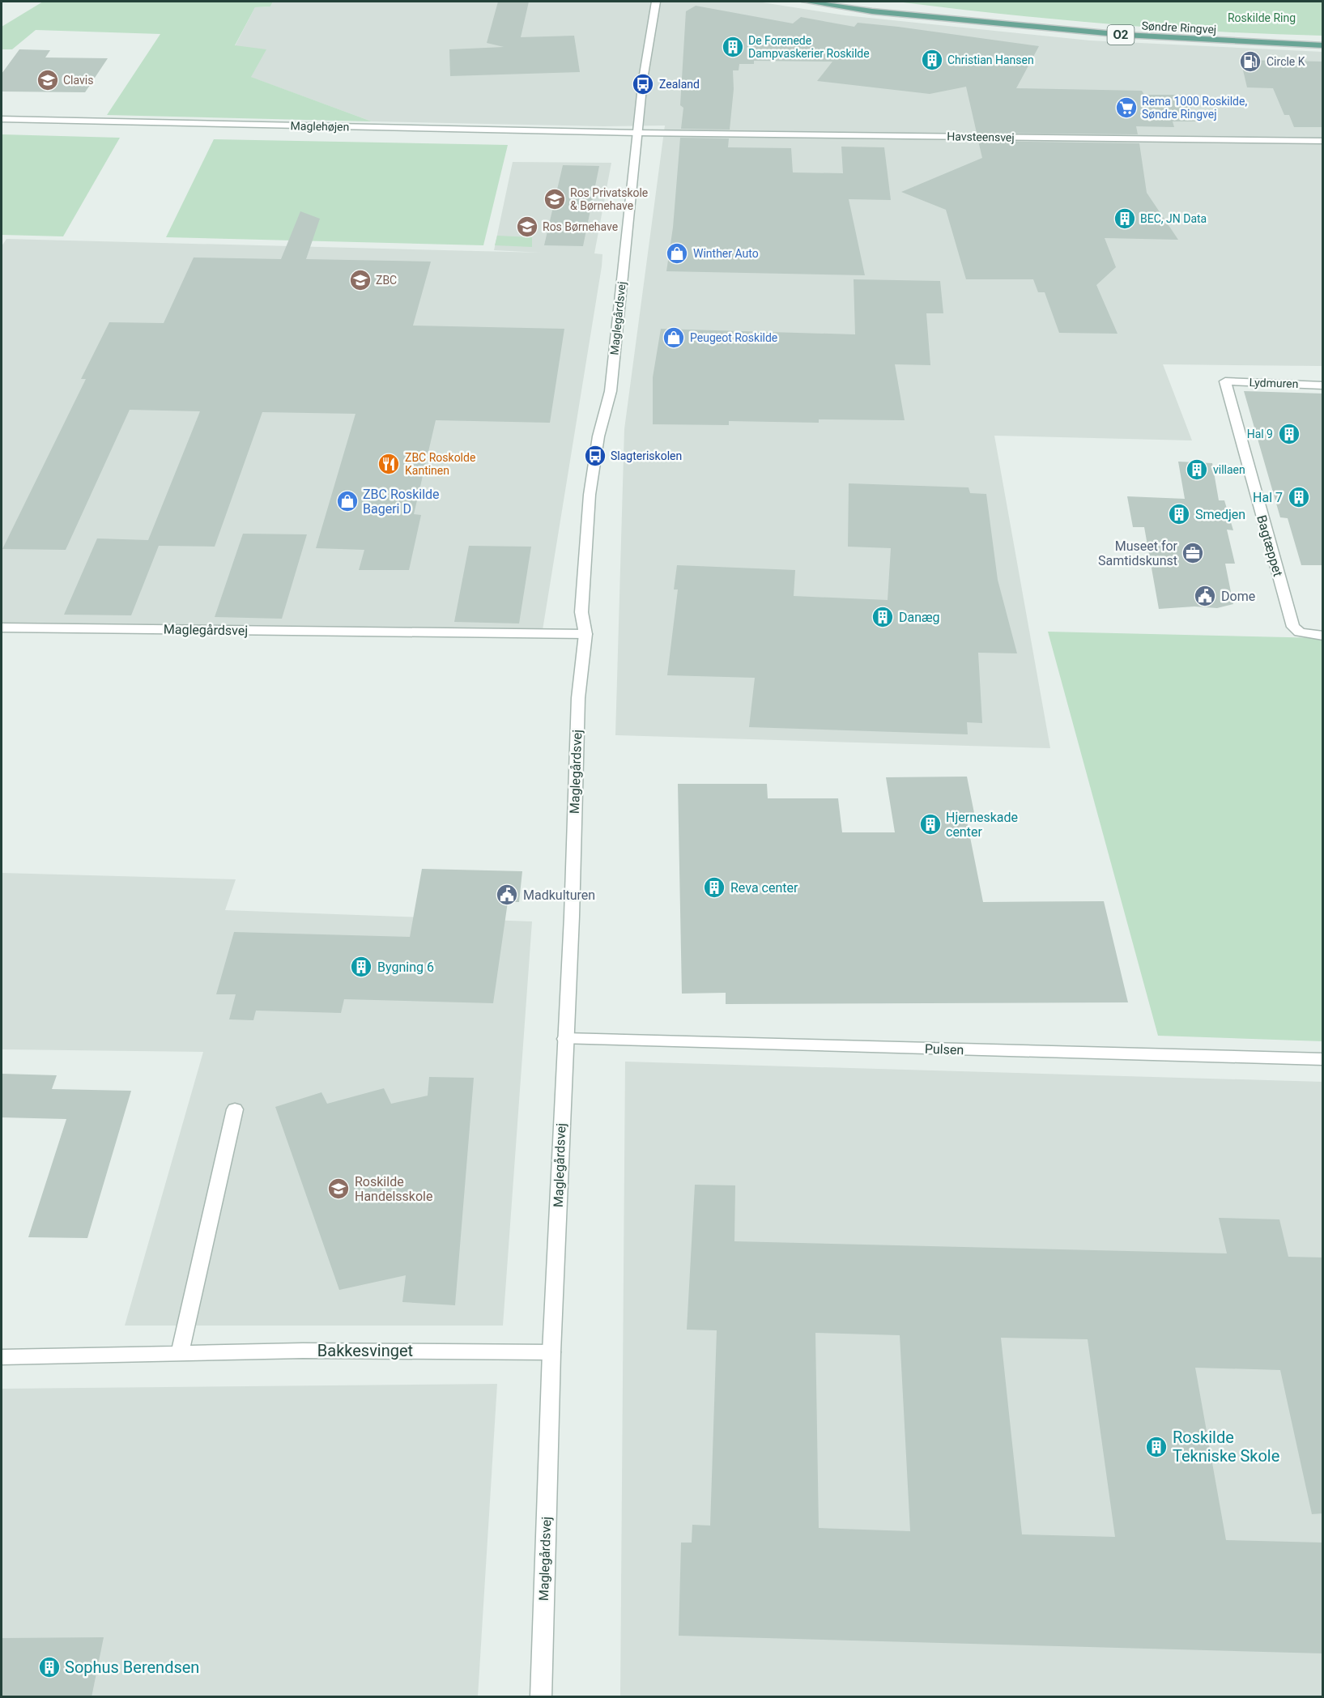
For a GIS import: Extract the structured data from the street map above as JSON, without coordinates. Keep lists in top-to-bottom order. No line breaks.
{"streets":{"main road":["Søndre Ringvej","O2"],"street":["Maglehøjen","Havsteensvej","Maglegårdsvej","Lydmuren","Bagtæppet","Pulsen","Bakkesvinget"]},"crossings":[["Maglehøjen","Havsteensvej"],["Maglehøjen","Maglegårdsvej"],["Havsteensvej","Maglegårdsvej"],["Maglegårdsvej","Pulsen"],["Maglegårdsvej","Bakkesvinget"],["Lydmuren","Bagtæppet"]],"parks":["Roskilde Ring"],"places":{"building":["De Forenede Dampvaskerier Roskilde","Christian Hansen","BEC, JN Data","Hal 9","villaen","Hal 7","Smedjen","Danæg","Hjerneskade center","Reva center","Bygning 6","Roskilde Tekniske Skole","Sophus Berendsen"],"fuel station":["Circle K"],"school or university":["Clavis","Ros Privatskole & Børnehave","Ros Børnehave","ZBC","Roskilde Handelsskole"],"bus stop":["Zealand","Slagteriskolen"],"supermarket":["Rema 1000 Roskilde, Søndre Ringvej"],"shop":["Winther Auto","Peugeot Roskilde","ZBC Roskilde Bageri D"],"restaurant":["ZBC Roskolde Kantinen"],"office":["Museet for Samtidskunst"],"public building":["Dome","Madkulturen"]}}
